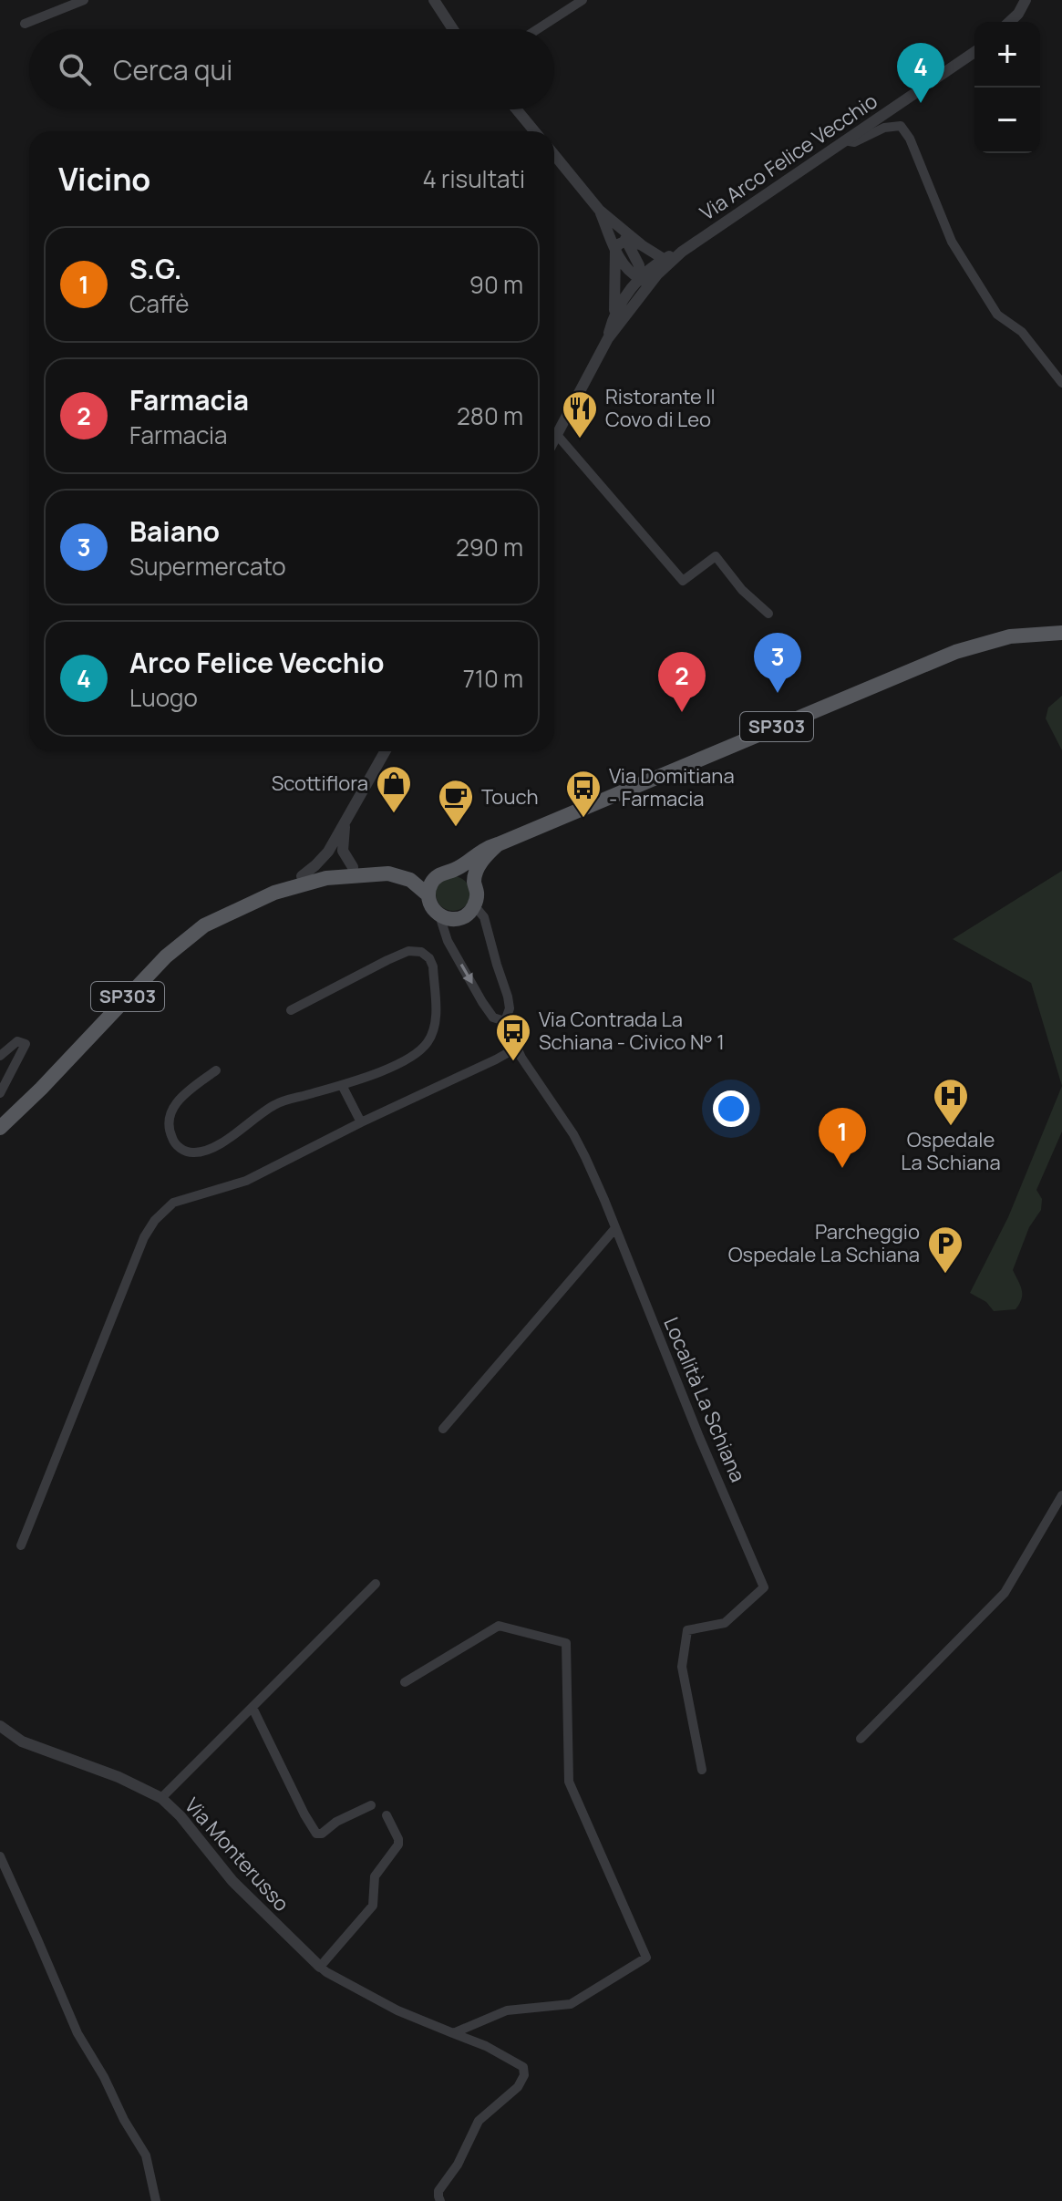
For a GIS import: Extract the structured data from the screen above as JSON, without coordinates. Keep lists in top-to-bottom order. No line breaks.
{"streets":{"main road":["SP303"],"street":["Via Arco Felice Vecchio","Località La Schiana","Via Monterusso"]},"places":{"restaurant":["Ristorante Il Covo di Leo"],"shop":["Scottiflora"],"bus stop":["Via Domitiana - Farmacia","Via Contrada La Schiana - Civico N° 1"],"cafe":["Touch"],"hospital":["Ospedale La Schiana"],"parking":["Parcheggio Ospedale La Schiana"]},"page":{"map_buttons":["+","−"],"search":"Cerca qui","pins":["4","3","2","1"],"heading":["Vicino","4 risultati"],"list":[{"mark":"1","name":"S.G.","note":"Caffè","value":"90 m"},{"mark":"2","name":"Farmacia","note":"Farmacia","value":"280 m"},{"mark":"3","name":"Baiano","note":"Supermercato","value":"290 m"},{"mark":"4","name":"Arco Felice Vecchio","note":"Luogo","value":"710 m"}]}}
